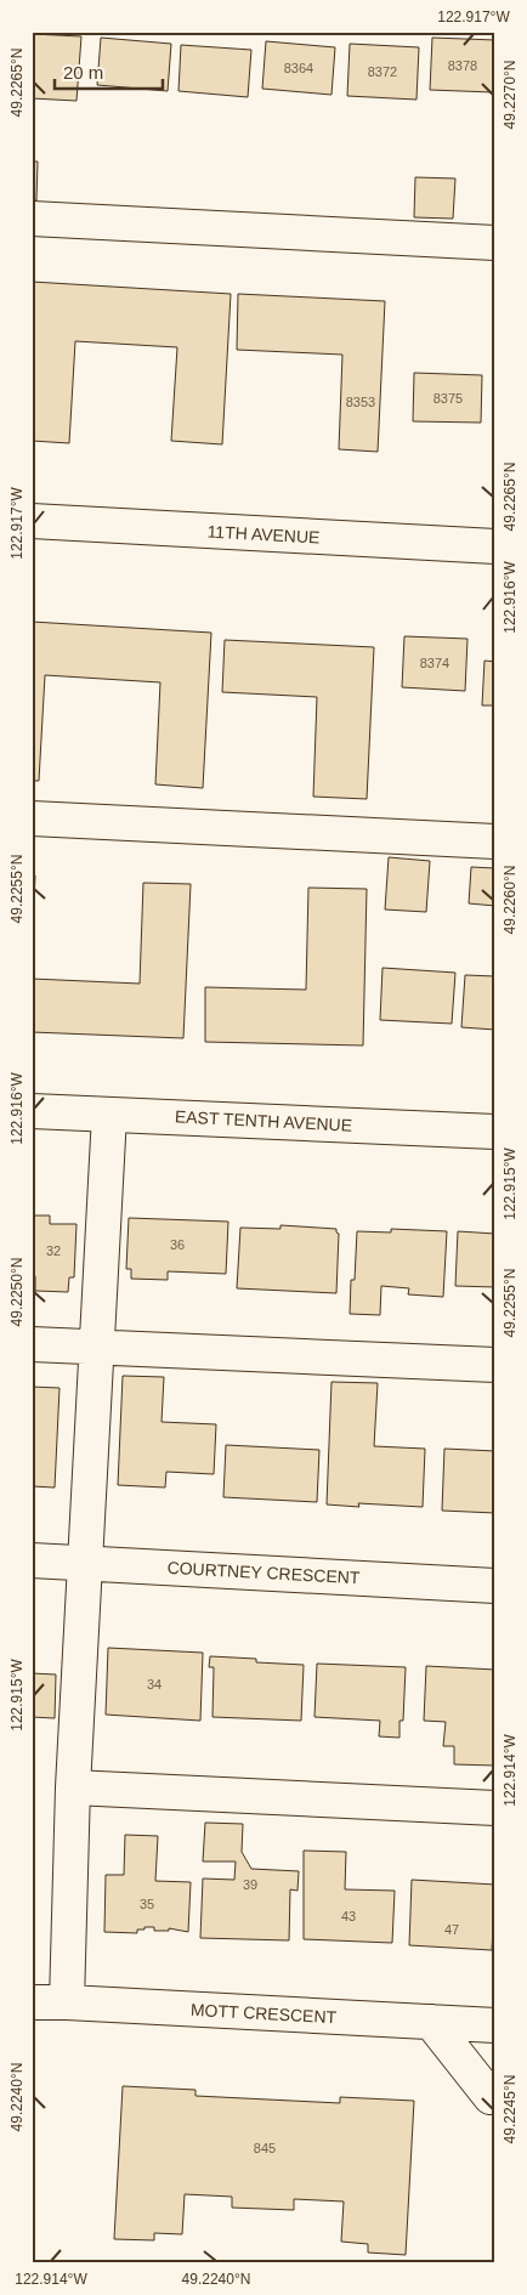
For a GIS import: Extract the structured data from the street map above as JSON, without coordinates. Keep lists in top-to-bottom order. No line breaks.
{"streets":{"street":["11TH AVENUE","EAST TENTH AVENUE","COURTNEY CRESCENT","MOTT CRESCENT"]},"house_numbers":["8378","8364","8372","8375","8353","8374","36","32","34","39","35","43","47","845"],"scale_bar":"20 m","coordinates":["122.917°W","49.2265°N","49.2270°N","122.916°W","49.2255°N","49.2260°N","122.915°W","49.2250°N","122.914°W","49.2240°N","49.2245°N"]}
